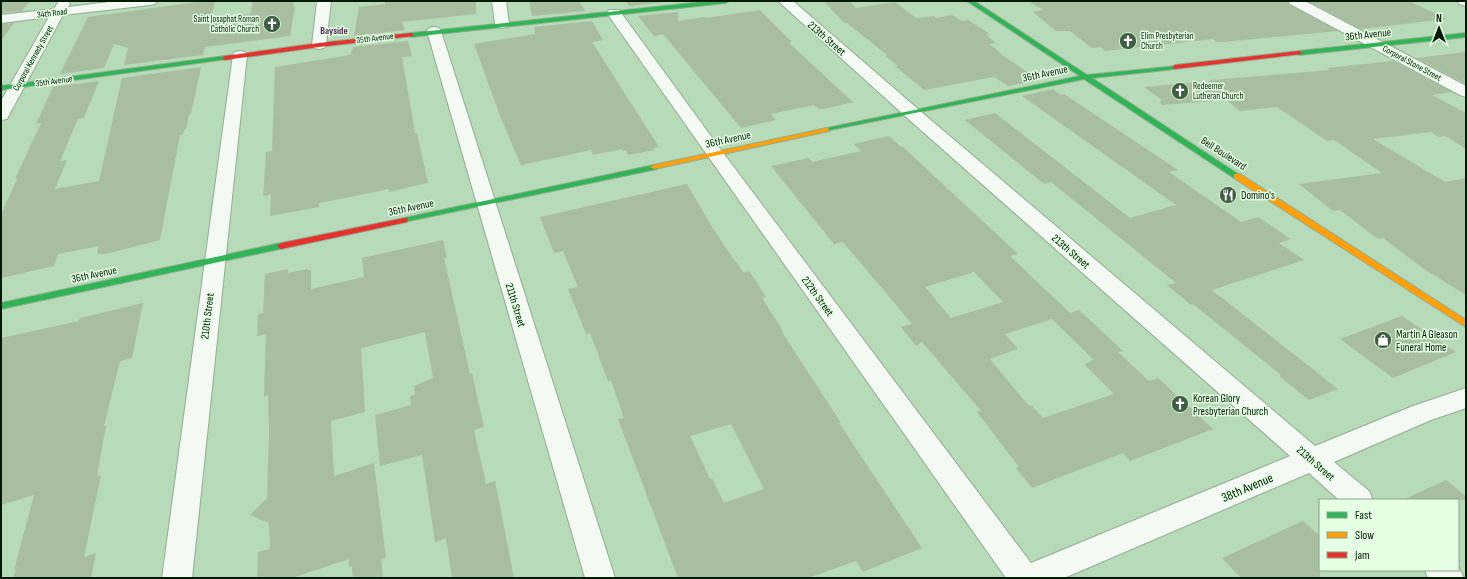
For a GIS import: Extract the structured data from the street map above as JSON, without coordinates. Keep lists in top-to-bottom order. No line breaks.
{"streets":{"street":["34th Road","36th Avenue","35th Avenue","213th Street","Corporal Kennedy Street","Corporal Stone Street","Bell Boulevard","212th Street","211th Street","210th Street","38th Avenue"]},"crossings":[["34th Road","Corporal Kennedy Street"],["36th Avenue","213th Street"],["36th Avenue","Corporal Stone Street"],["36th Avenue","Bell Boulevard"],["36th Avenue","212th Street"],["36th Avenue","211th Street"],["36th Avenue","210th Street"],["35th Avenue","Corporal Kennedy Street"],["35th Avenue","212th Street"],["35th Avenue","211th Street"],["35th Avenue","210th Street"],["213th Street","38th Avenue"]],"districts":["Bayside"],"places":{"church":["Saint Josaphat Roman Catholic Church","Elim Presbyterian Church","Redeemer Lutheran Church","Korean Glory Presbyterian Church"],"restaurant":["Domino's"],"shop":["Martin A Gleason Funeral Home"]},"legend":["Fast","Slow","Jam"],"north":"top"}
